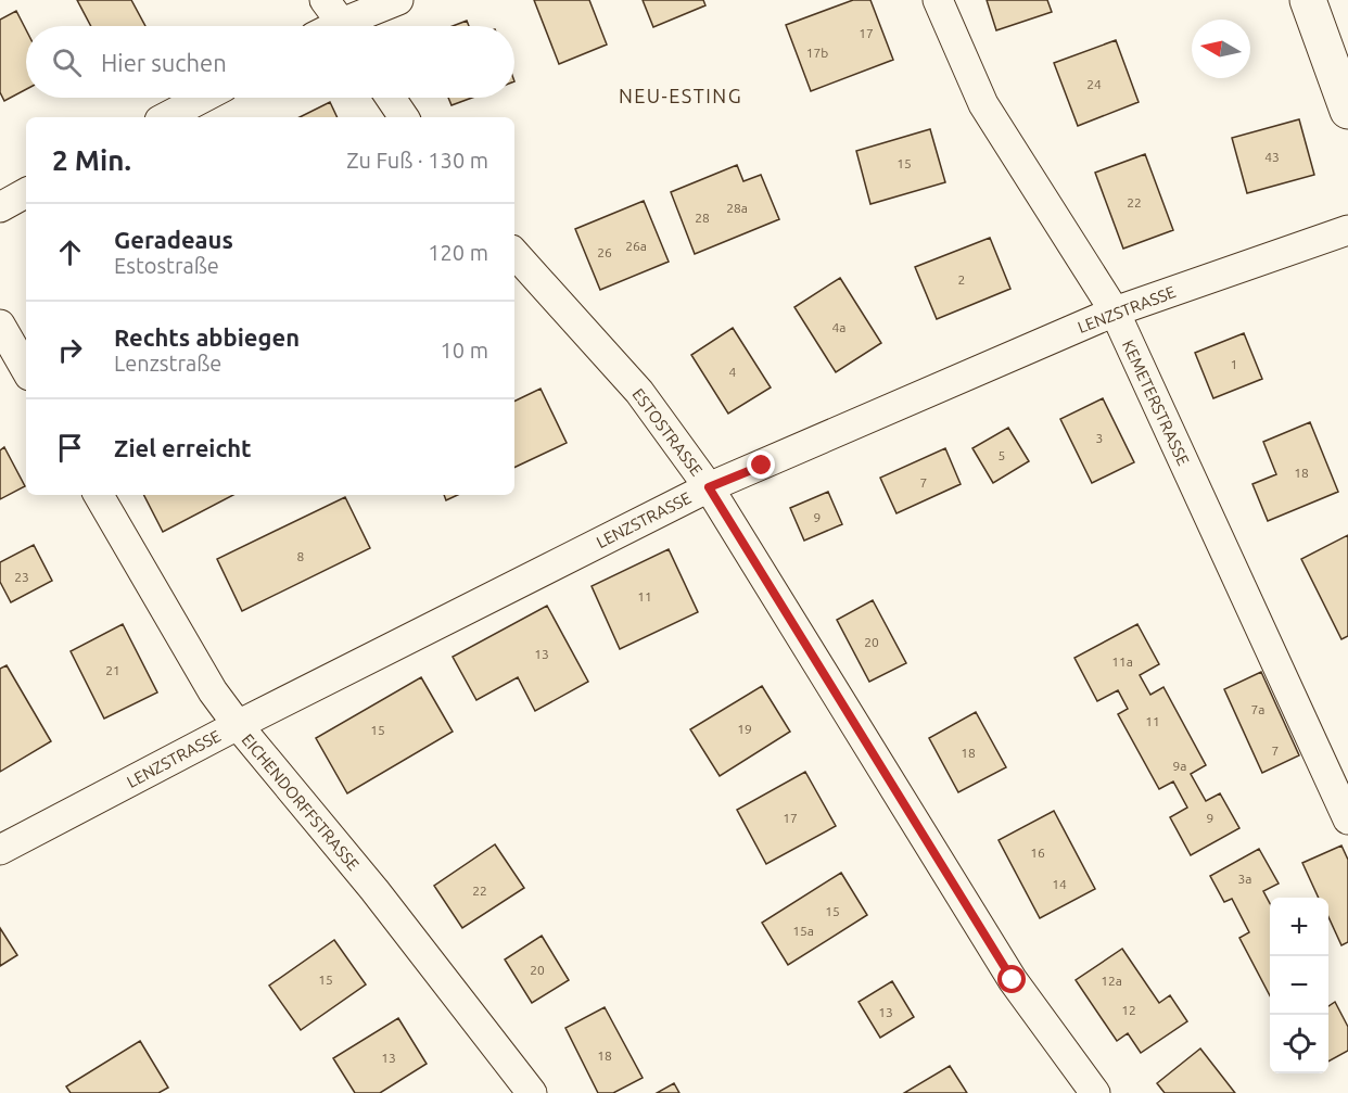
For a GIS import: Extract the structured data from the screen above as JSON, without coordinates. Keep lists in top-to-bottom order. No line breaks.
{"streets":{"street":["LENZSTRASSE","KEMETERSTRASSE","ESTOSTRASSE","EICHENDORFFSTRASSE"]},"crossings":[["LENZSTRASSE","KEMETERSTRASSE"],["LENZSTRASSE","ESTOSTRASSE"],["LENZSTRASSE","EICHENDORFFSTRASSE"]],"districts":["NEU-ESTING"],"house_numbers":["17","17b","24","43","15","22","28a","28","26a","26","2","4a","1","4","3","5","18","7","9","8","23","11","20","13","11a","21","7a","11","19","15","7","18","9a","17","9","16","3a","14","22","15","15a","20","15","12a","12","13","18","13"],"north":"left","page":{"search":"Hier suchen","heading":["2 Min.","Zu Fuß · 130 m"],"list":[["Geradeaus","Estostraße","120 m"],["Rechts abbiegen","Lenzstraße","10 m"],"Ziel erreicht"],"map_buttons":["+","−"]}}
